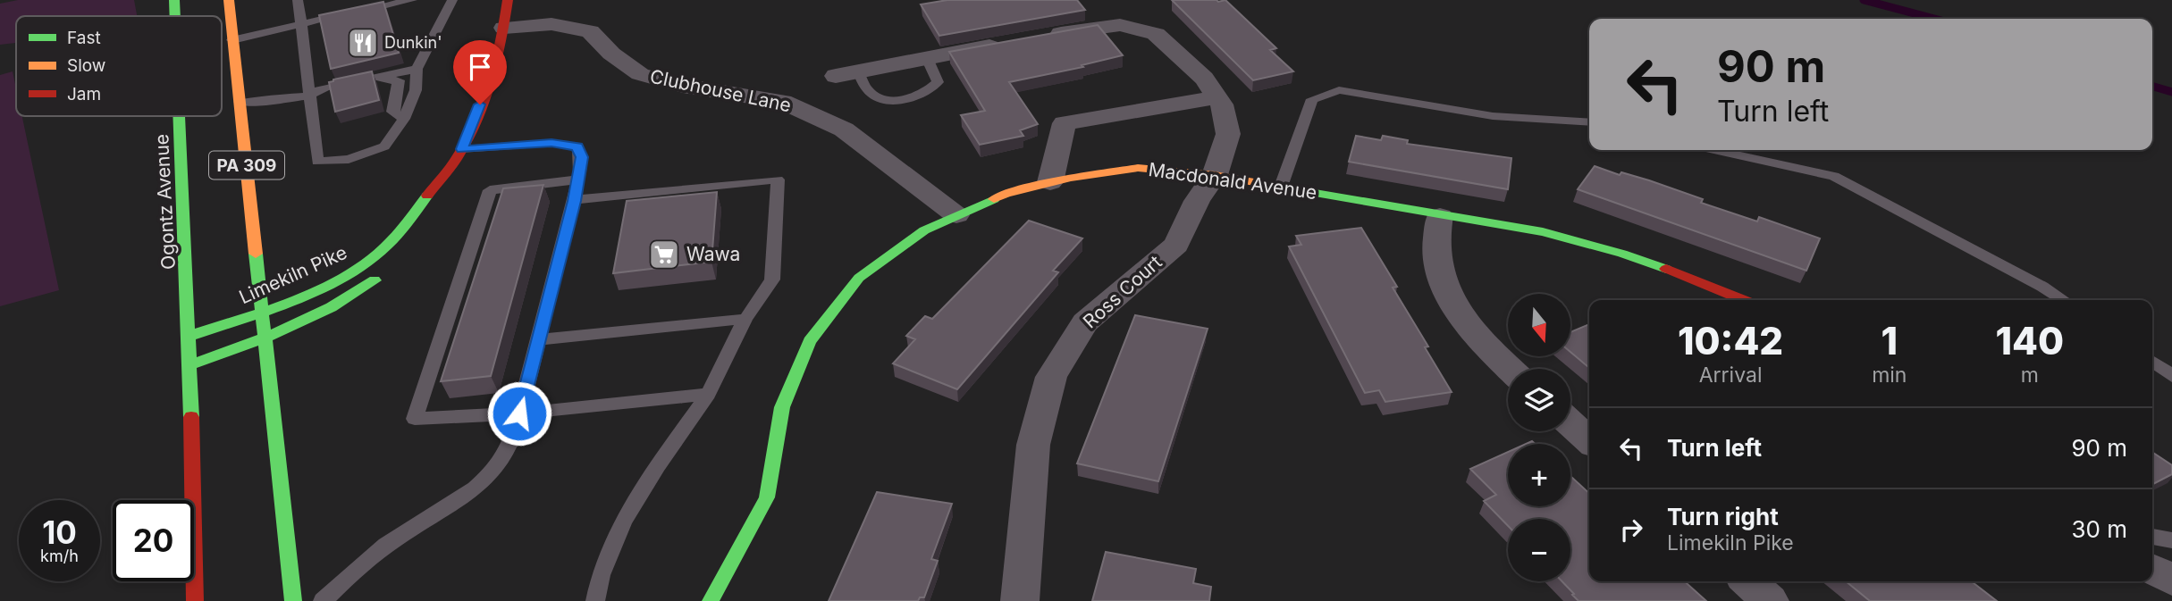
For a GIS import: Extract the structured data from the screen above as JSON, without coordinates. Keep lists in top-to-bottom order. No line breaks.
{"streets":{"main road":["PA 309","Macdonald Avenue","Ogontz Avenue","Limekiln Pike"],"street":["Clubhouse Lane","Ross Court"]},"crossings":[["Clubhouse Lane","Macdonald Avenue"],["Clubhouse Lane","Limekiln Pike"],["PA 309","Ogontz Avenue"],["PA 309","Limekiln Pike"],["Macdonald Avenue","Ross Court"],["Ogontz Avenue","Limekiln Pike"]],"places":{"restaurant":["Dunkin'"],"supermarket":["Wawa"]},"legend":["Fast","Slow","Jam"],"north":"bottom","page":{"turn":["90 m","Turn left"],"map_buttons":["+","−"],"eta":["10:42","Arrival","1","min","140","m"],"list":[{"name":"Turn left","value":"90 m"},{"name":"Turn right","note":"Limekiln Pike","value":"30 m"}],"speed":"10 km/h","limit":"20"}}
